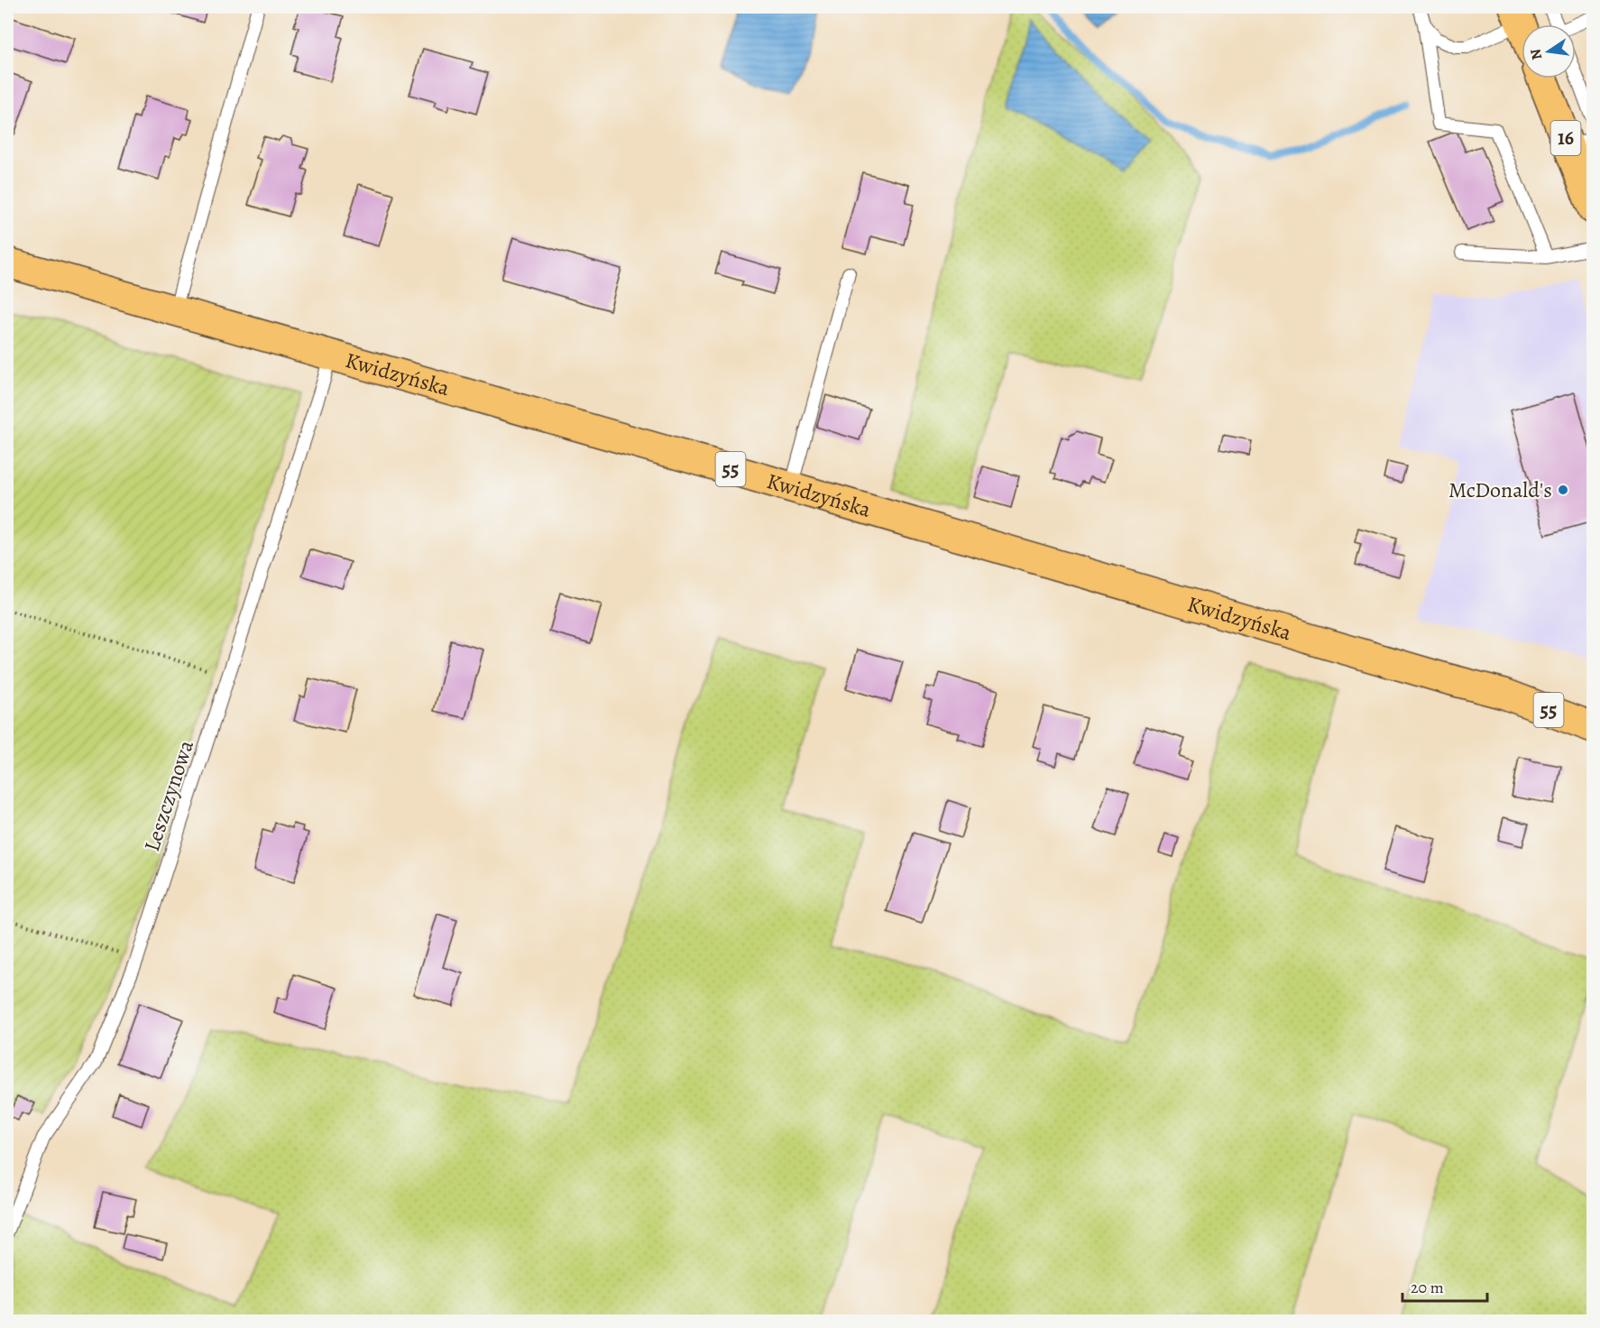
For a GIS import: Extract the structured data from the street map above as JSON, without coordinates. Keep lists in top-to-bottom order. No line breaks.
{"streets":{"main road":["16","Kwidzyńska","55"],"lane":["Leszczynowa"]},"crossings":[["Kwidzyńska","55"],["Kwidzyńska","Leszczynowa"]],"places":["McDonald's"],"scale_bar":"20 m","north":"left"}
